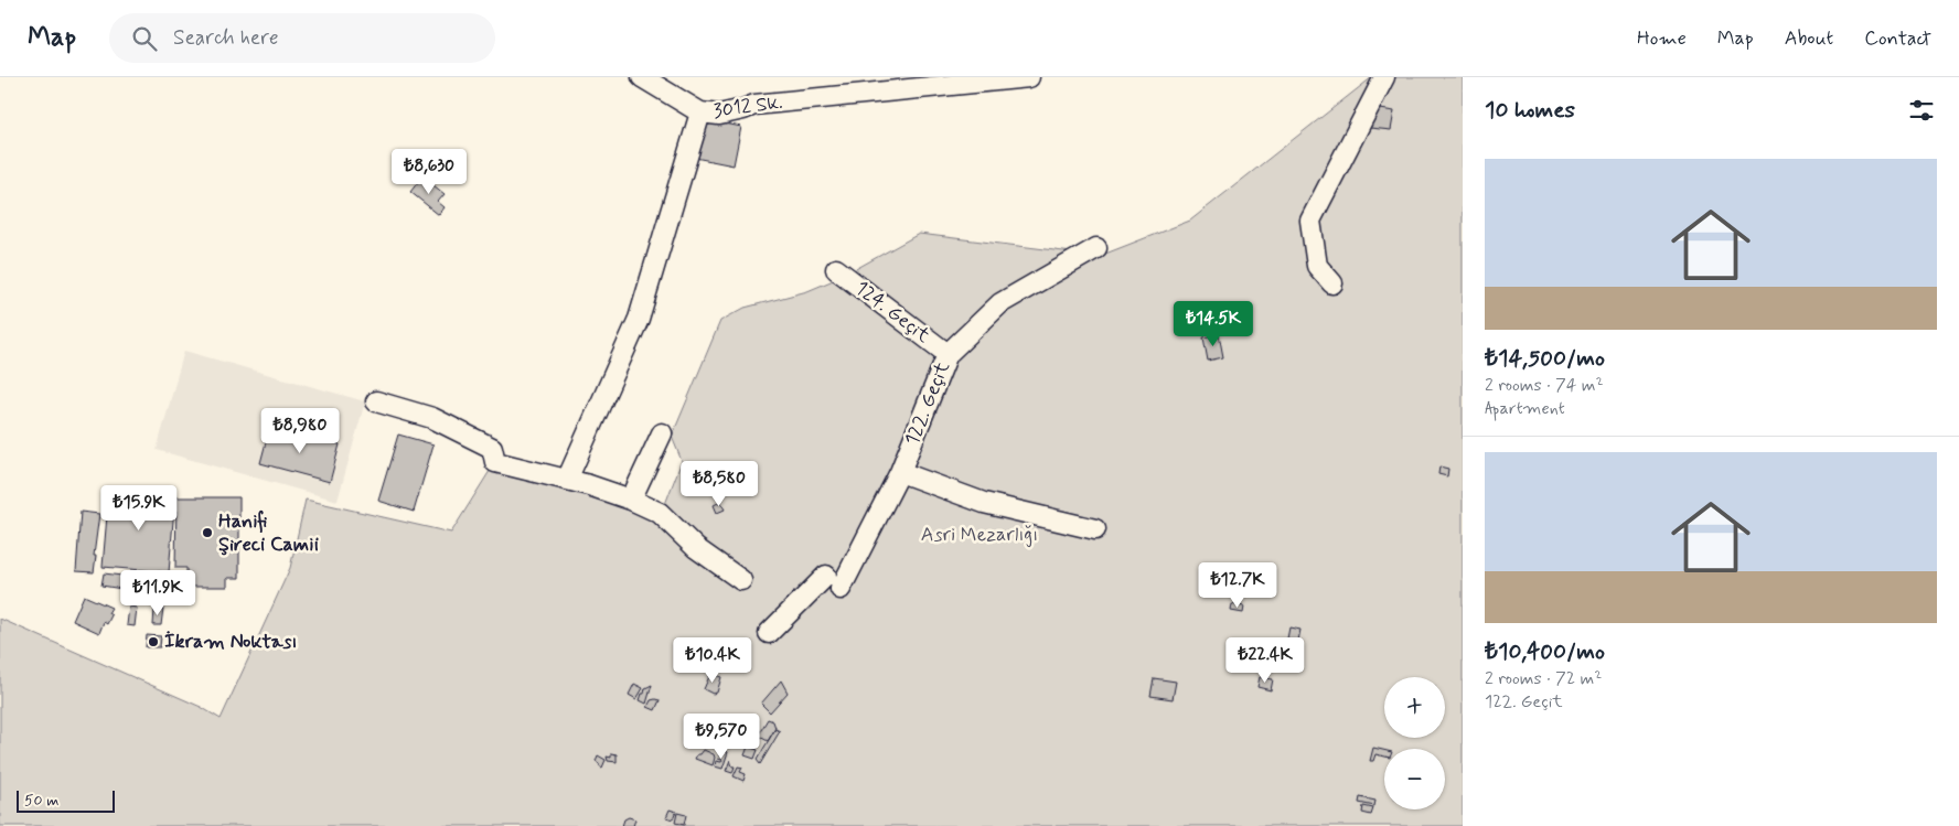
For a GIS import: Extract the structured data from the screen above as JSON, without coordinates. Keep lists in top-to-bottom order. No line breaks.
{"streets":{"street":["3012 Sk.","124. Geçit","122. Geçit"]},"crossings":[["124. Geçit","122. Geçit"]],"parks":["Asri Mezarlığı"],"places":["Hanifi Şireci Camii","İkram Noktası"],"scale_bar":"50 m","page":{"header":"Map","search":"Search here","nav":["Home","Map","About","Contact"],"heading":"10 homes","list":[{"name":"₺14,500/mo","note":"2 rooms · 74 m² · Apartment"},{"name":"₺10,400/mo","note":"2 rooms · 72 m² · 122. Geçit"}],"price":["₺8,630","₺14.5K","₺8,980","₺8,580","₺15.9K","₺12.7K","₺11.9K","₺10.4K","₺22.4K","₺9,570"],"map_buttons":["+","−"],"scale":"50 m"}}
